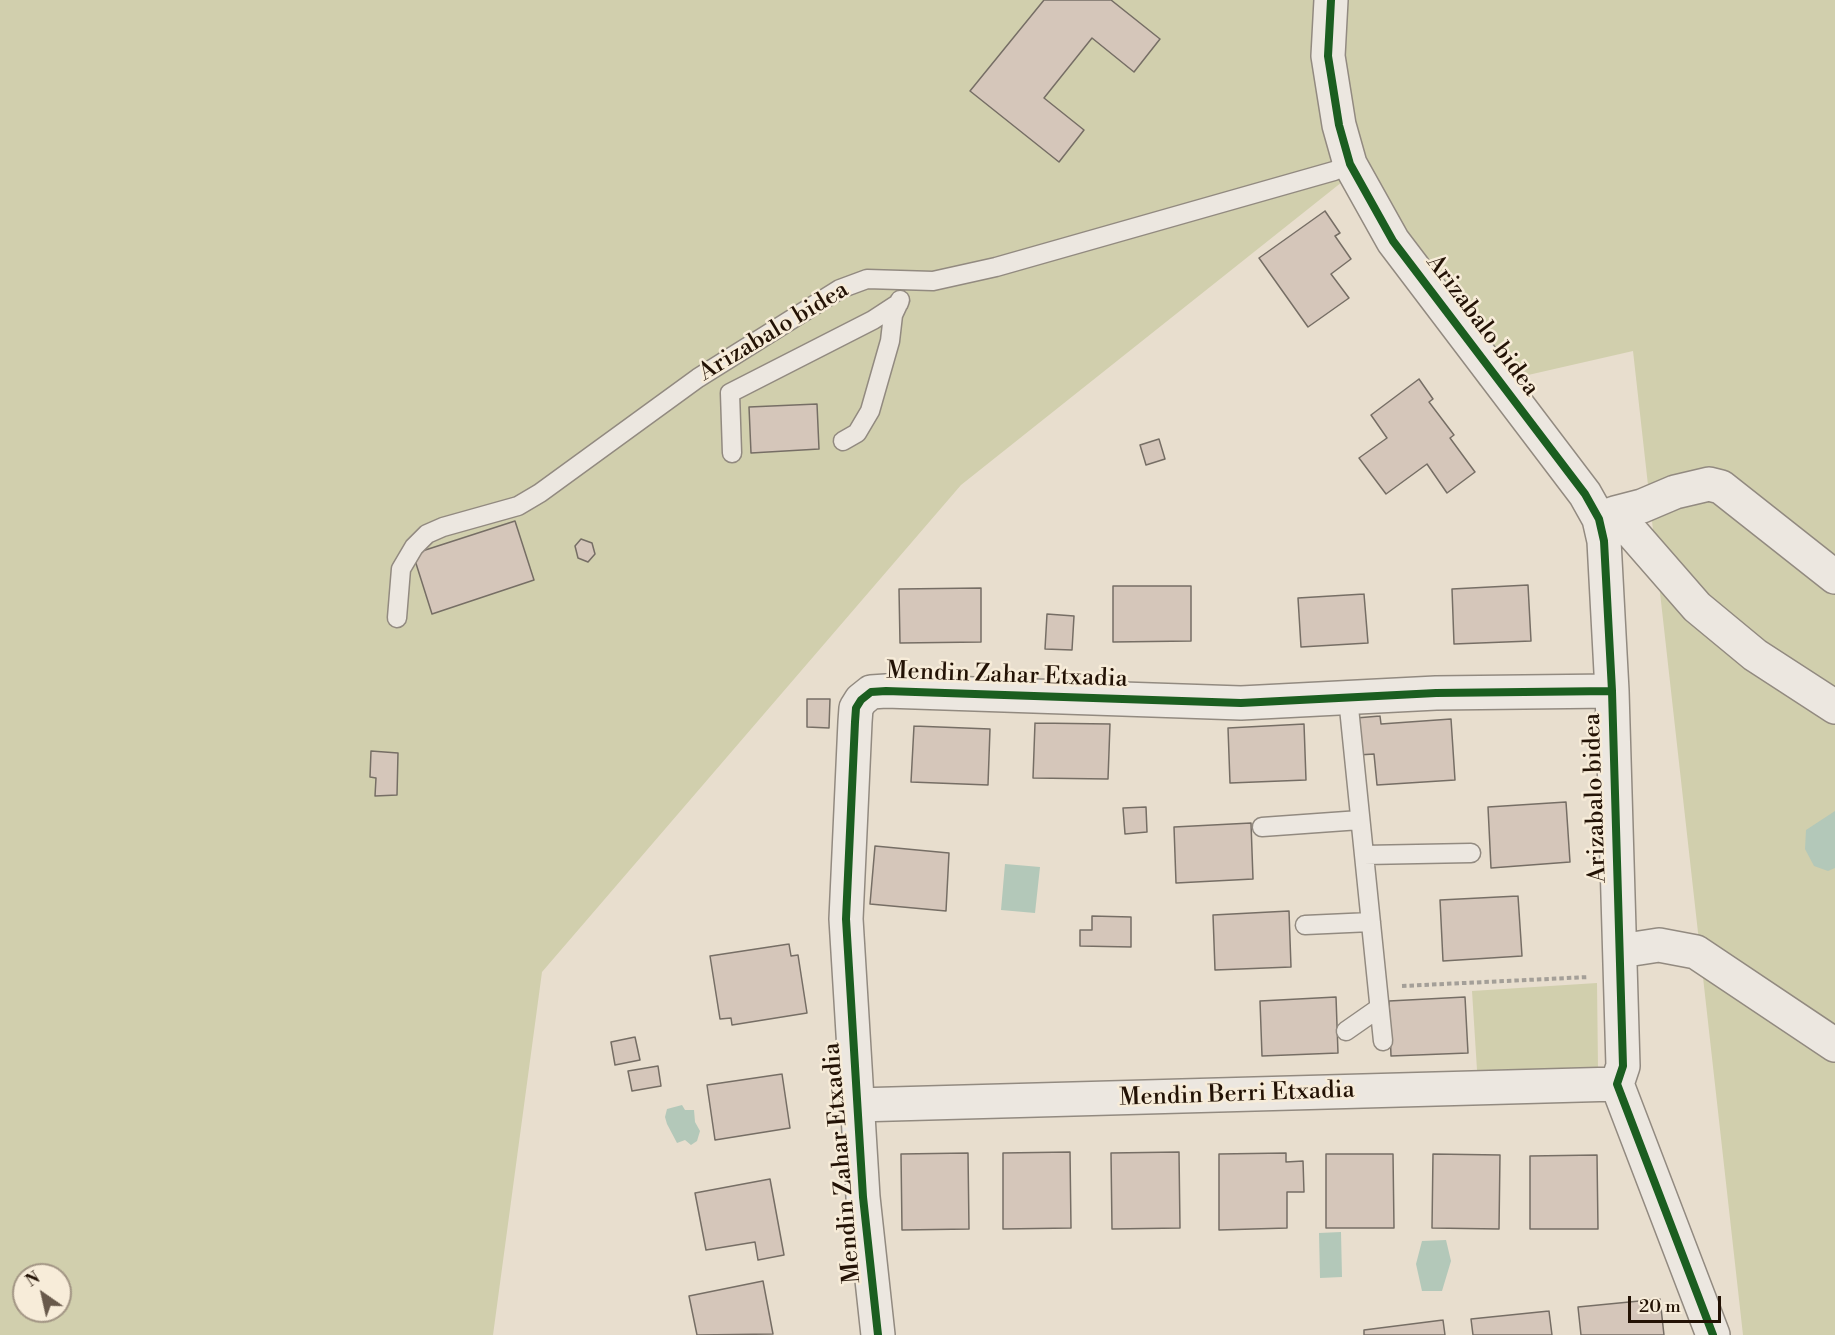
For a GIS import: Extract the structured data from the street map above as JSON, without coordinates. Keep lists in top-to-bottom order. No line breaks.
{"streets":{"street":["Arizabalo bidea","Mendin Zahar Etxadia","Mendin Berri Etxadia"]},"crossings":[["Arizabalo bidea","Mendin Zahar Etxadia"],["Arizabalo bidea","Mendin Berri Etxadia"],["Mendin Zahar Etxadia","Mendin Berri Etxadia"]],"scale_bar":"20 m","north":"top left"}
